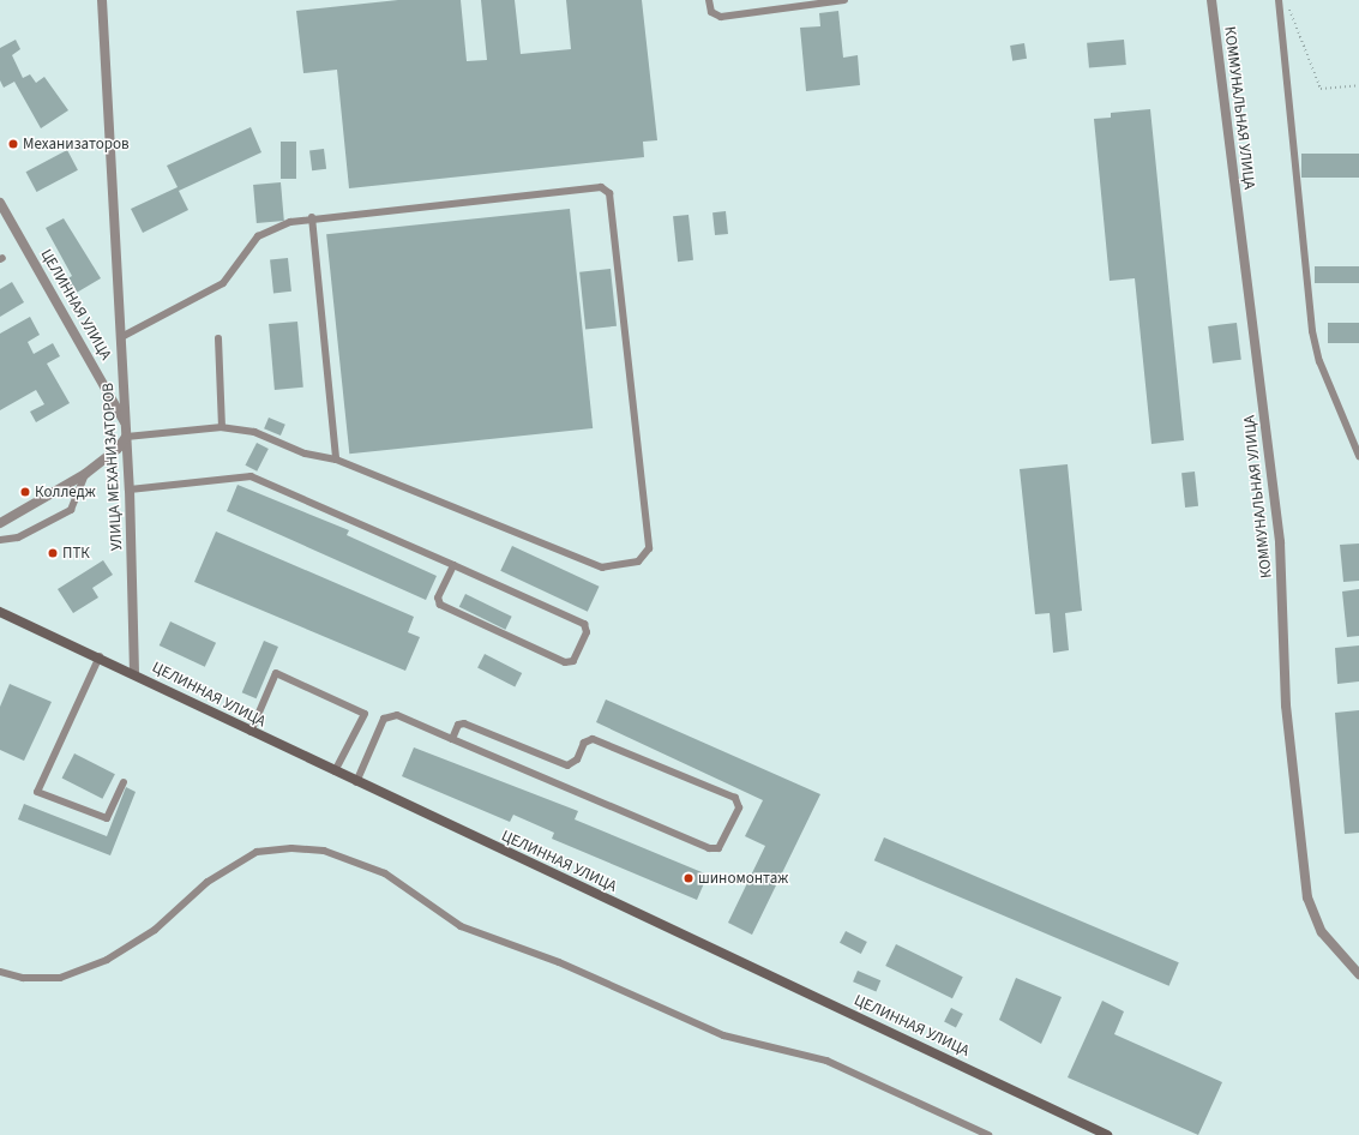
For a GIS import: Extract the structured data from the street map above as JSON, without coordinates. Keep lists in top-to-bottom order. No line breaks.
{"streets":{"main road":["ЦЕЛИННАЯ УЛИЦА"],"street":["КОММУНАЛЬНАЯ УЛИЦА","УЛИЦА МЕХАНИЗАТОРОВ"]},"crossings":[["ЦЕЛИННАЯ УЛИЦА","УЛИЦА МЕХАНИЗАТОРОВ"]],"places":["Механизаторов","Колледж","ПТК","шиномонтаж"]}
